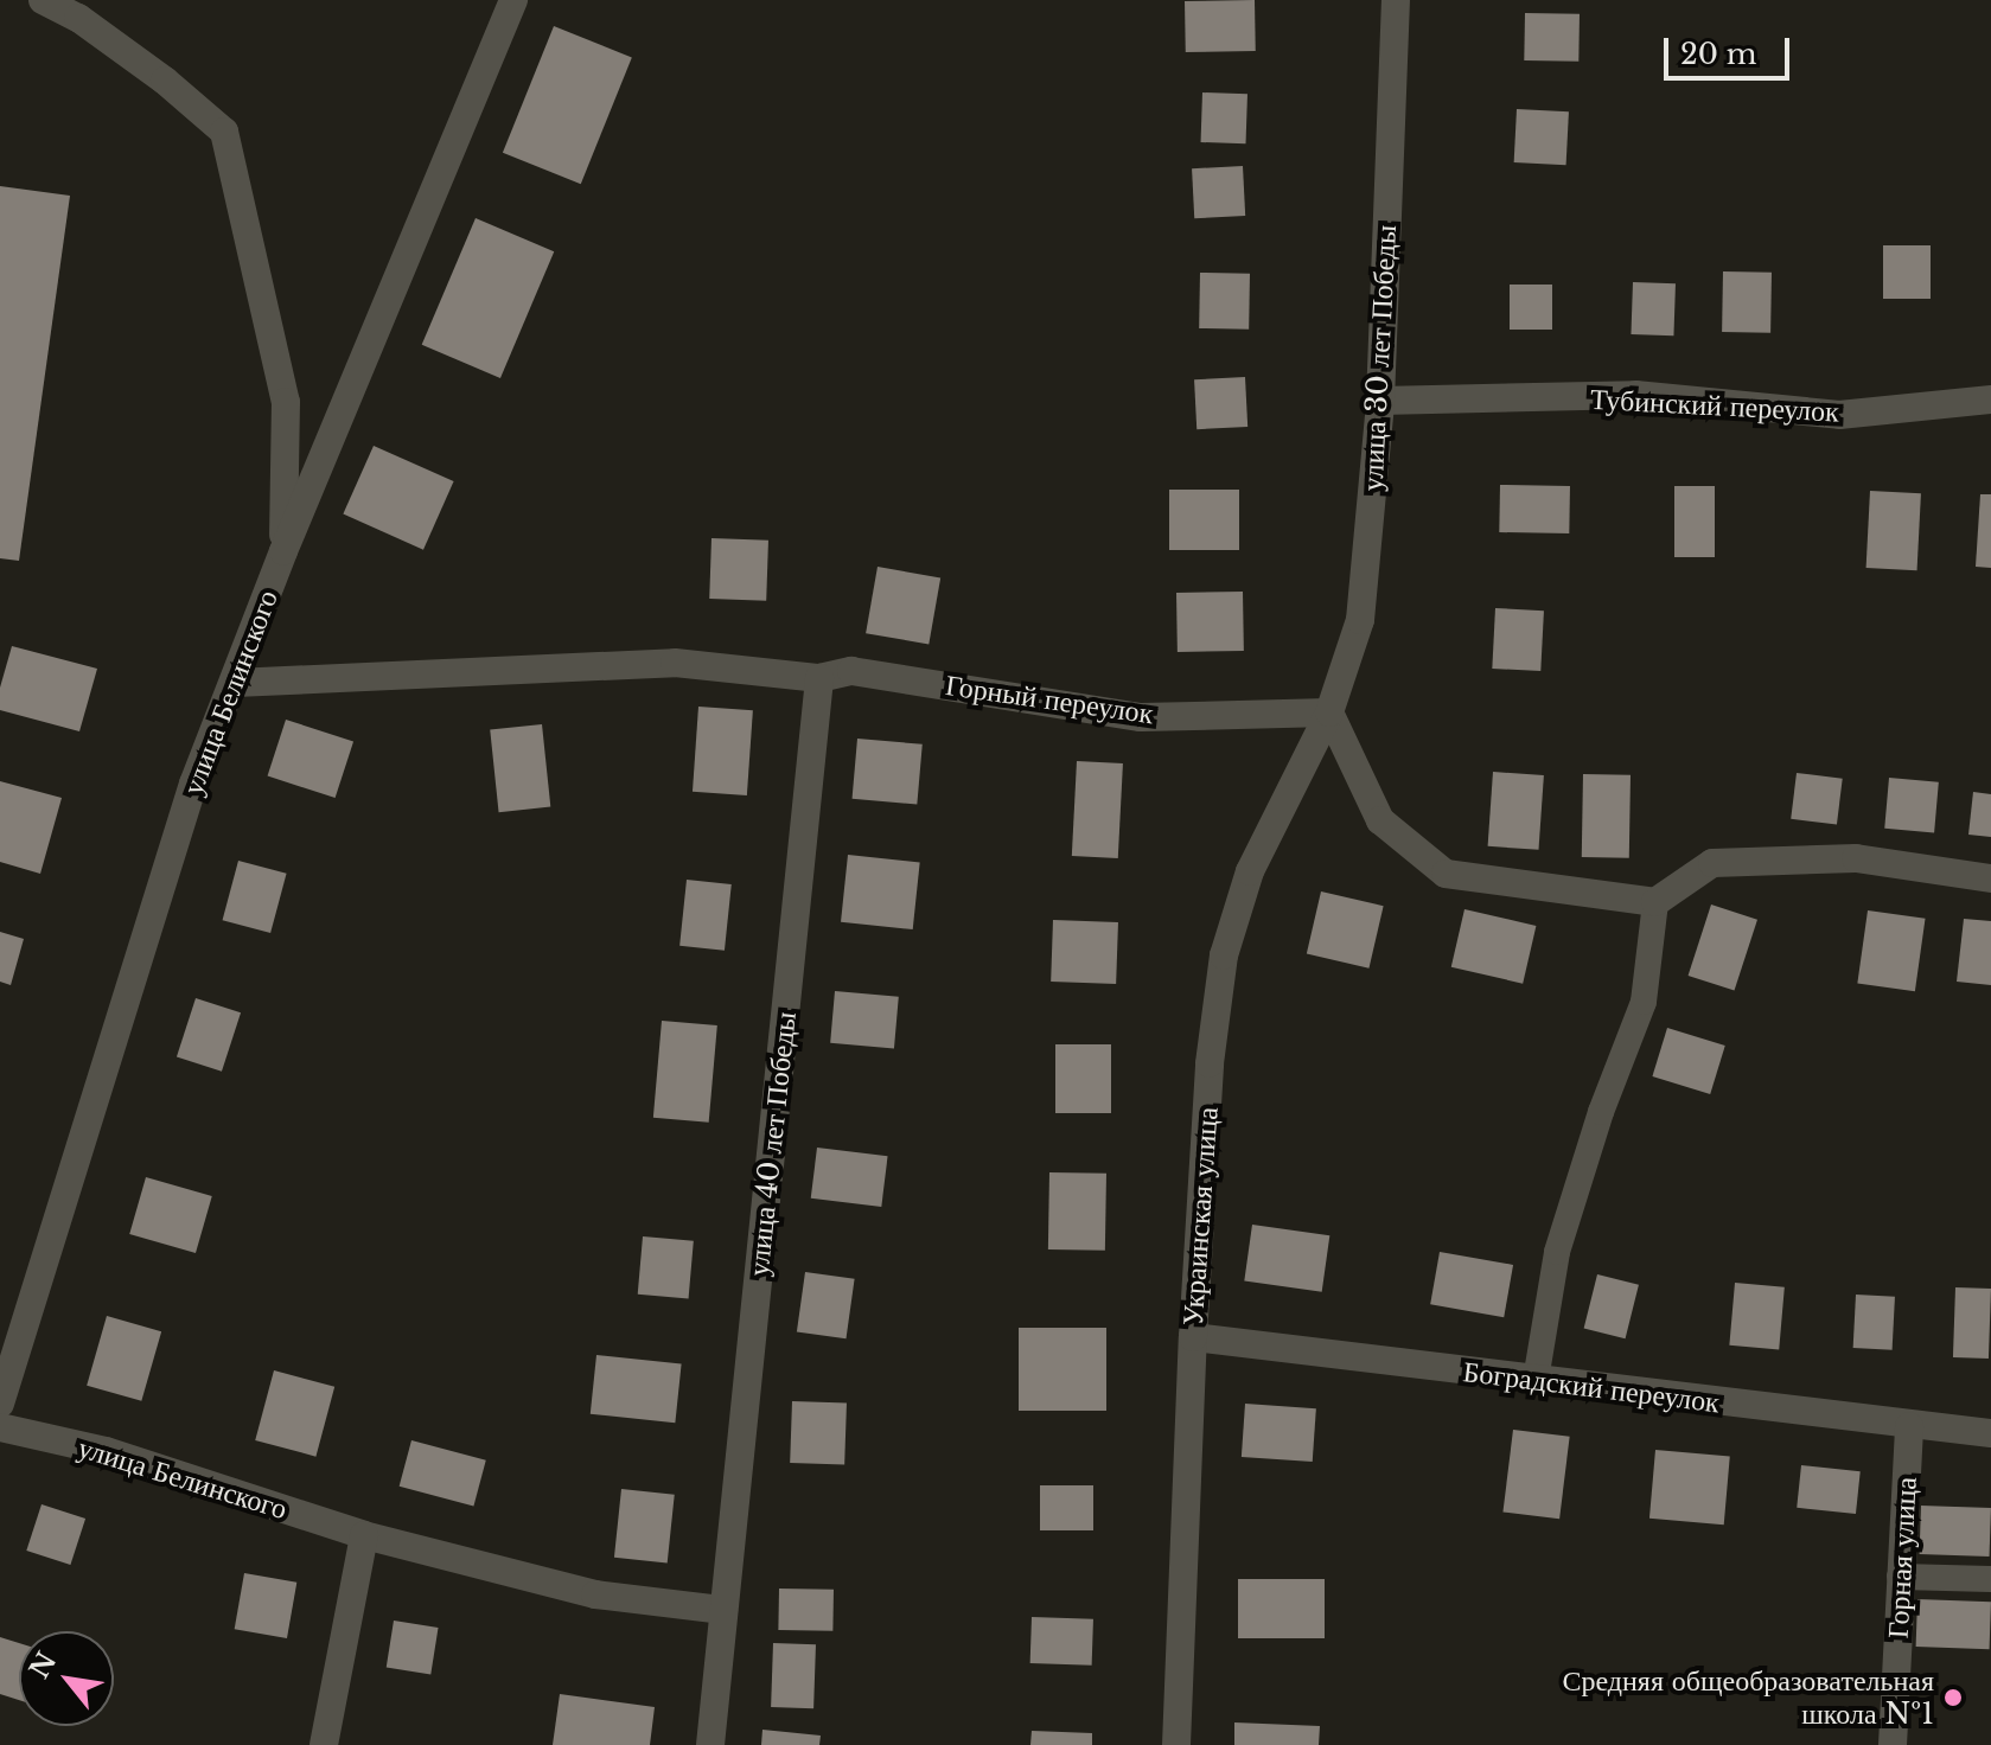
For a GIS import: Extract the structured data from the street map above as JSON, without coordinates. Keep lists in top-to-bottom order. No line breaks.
{"streets":{"street":["улица 30 лет Победы","Тубинский переулок","улица Белинского","Горный переулок","улица 40 лет Победы","Украинская улица","Боградский переулок","Горная улица"]},"crossings":[["улица 30 лет Победы","Тубинский переулок"],["улица 30 лет Победы","Горный переулок"],["улица 30 лет Победы","Украинская улица"],["улица Белинского","Горный переулок"],["Горный переулок","улица 40 лет Победы"],["Горный переулок","Украинская улица"],["Украинская улица","Боградский переулок"],["Боградский переулок","Горная улица"]],"places":["Средняя общеобразовательная школа №1"],"scale_bar":"20 m","north":"top left"}
